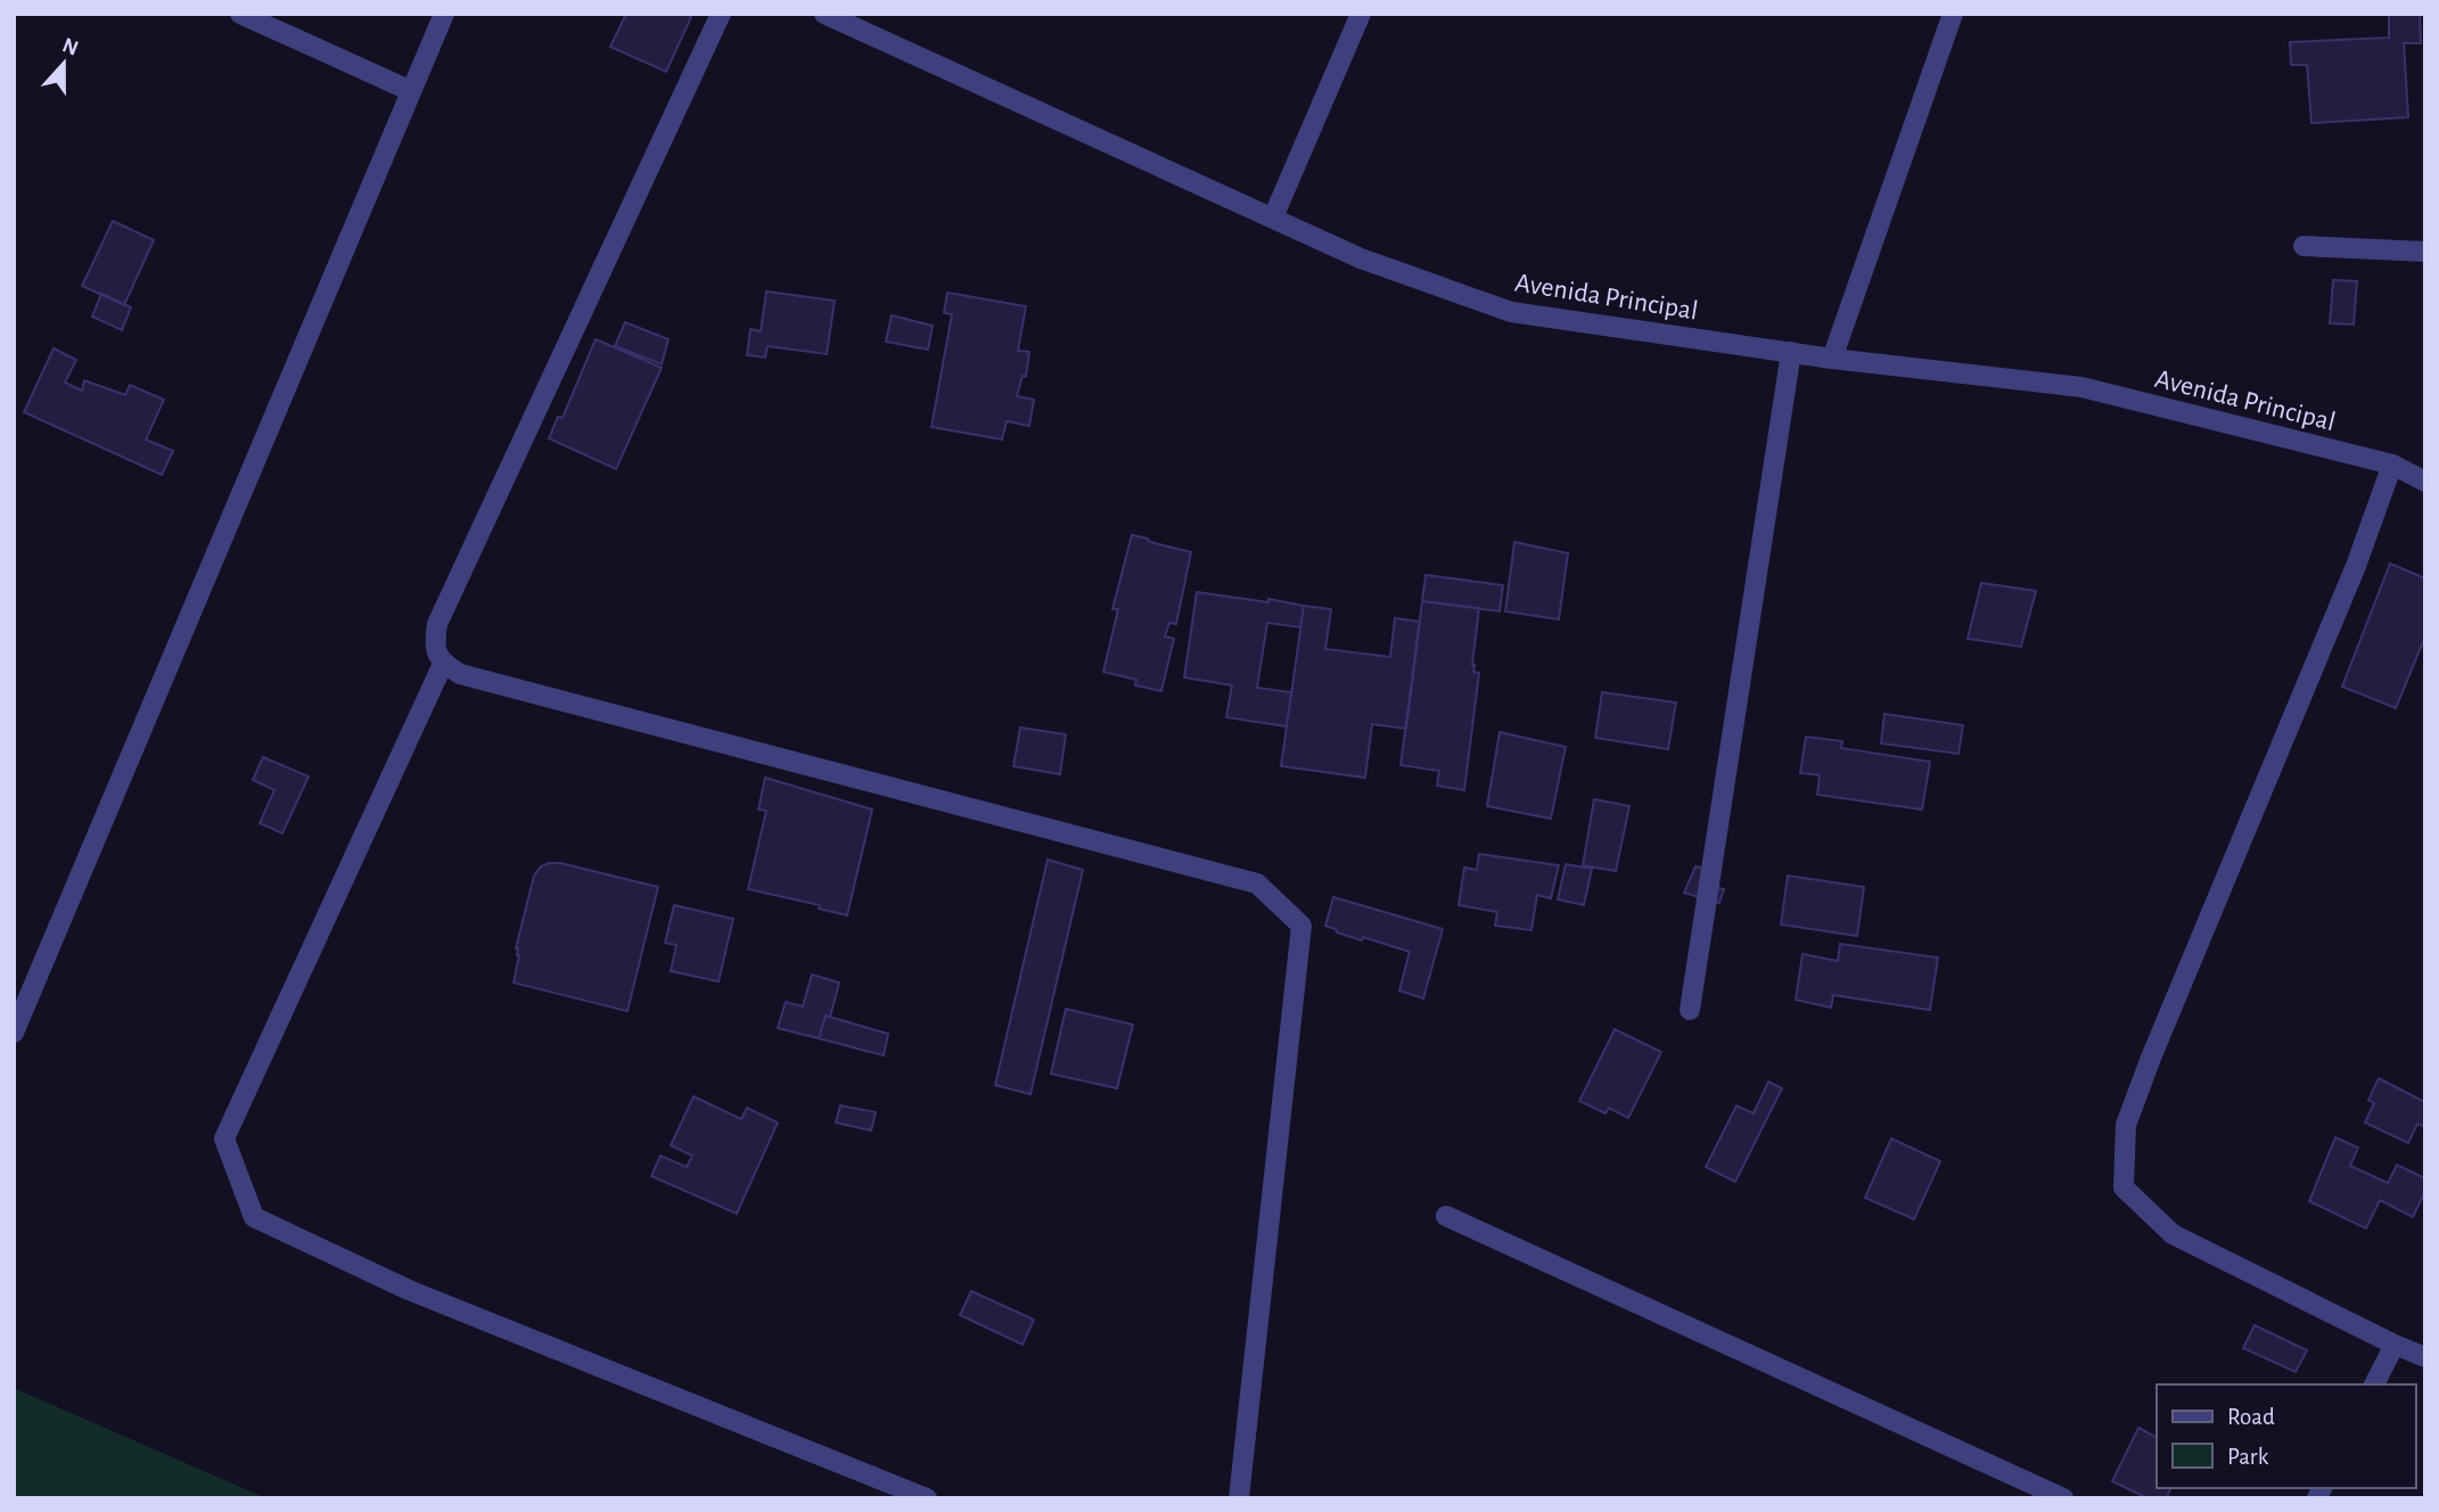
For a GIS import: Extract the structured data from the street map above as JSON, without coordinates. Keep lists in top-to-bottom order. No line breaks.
{"streets":{"street":["Avenida Principal"]},"legend":["Road","Park"],"north":"top"}
